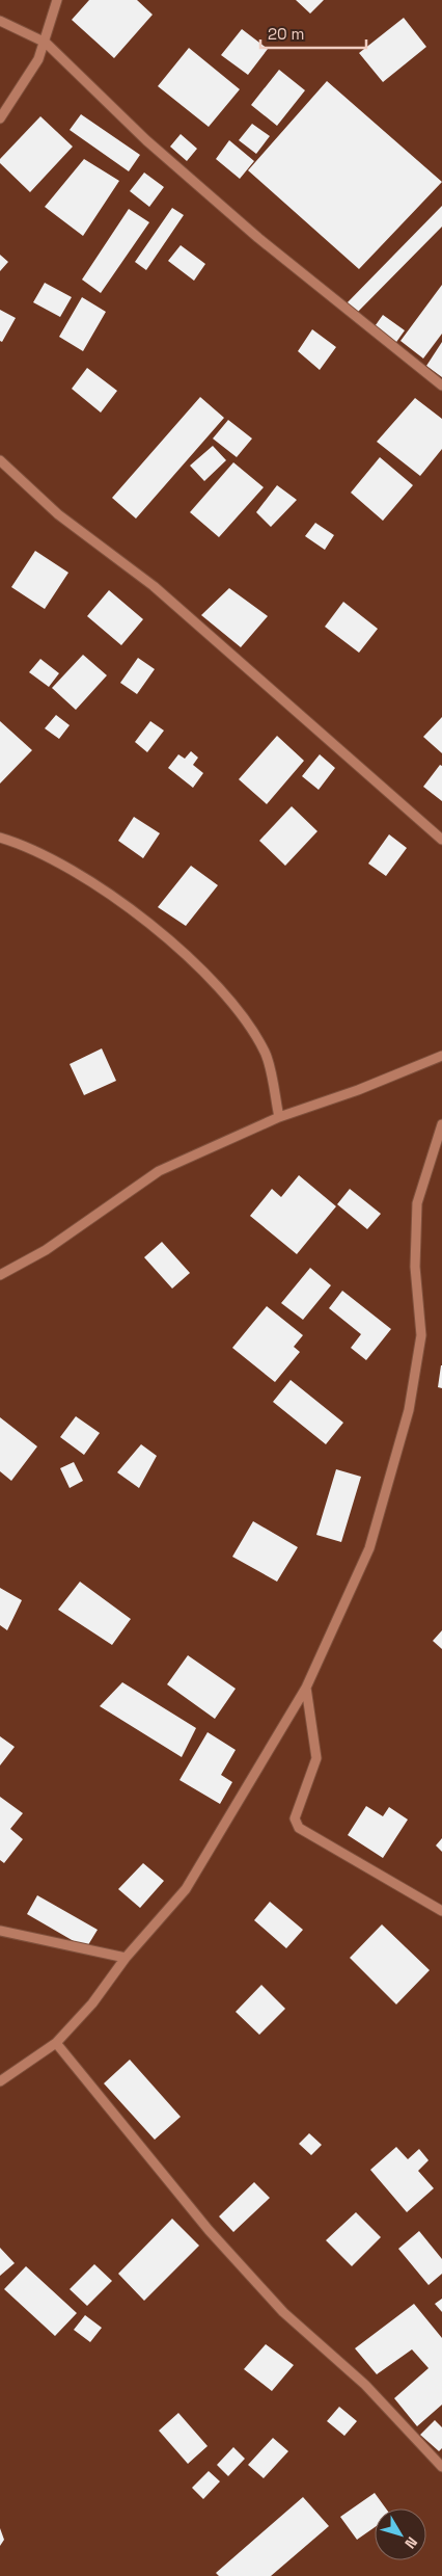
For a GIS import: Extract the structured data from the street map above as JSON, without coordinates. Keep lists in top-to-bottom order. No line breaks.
{"scale_bar":"20 m","north":"bottom right"}
